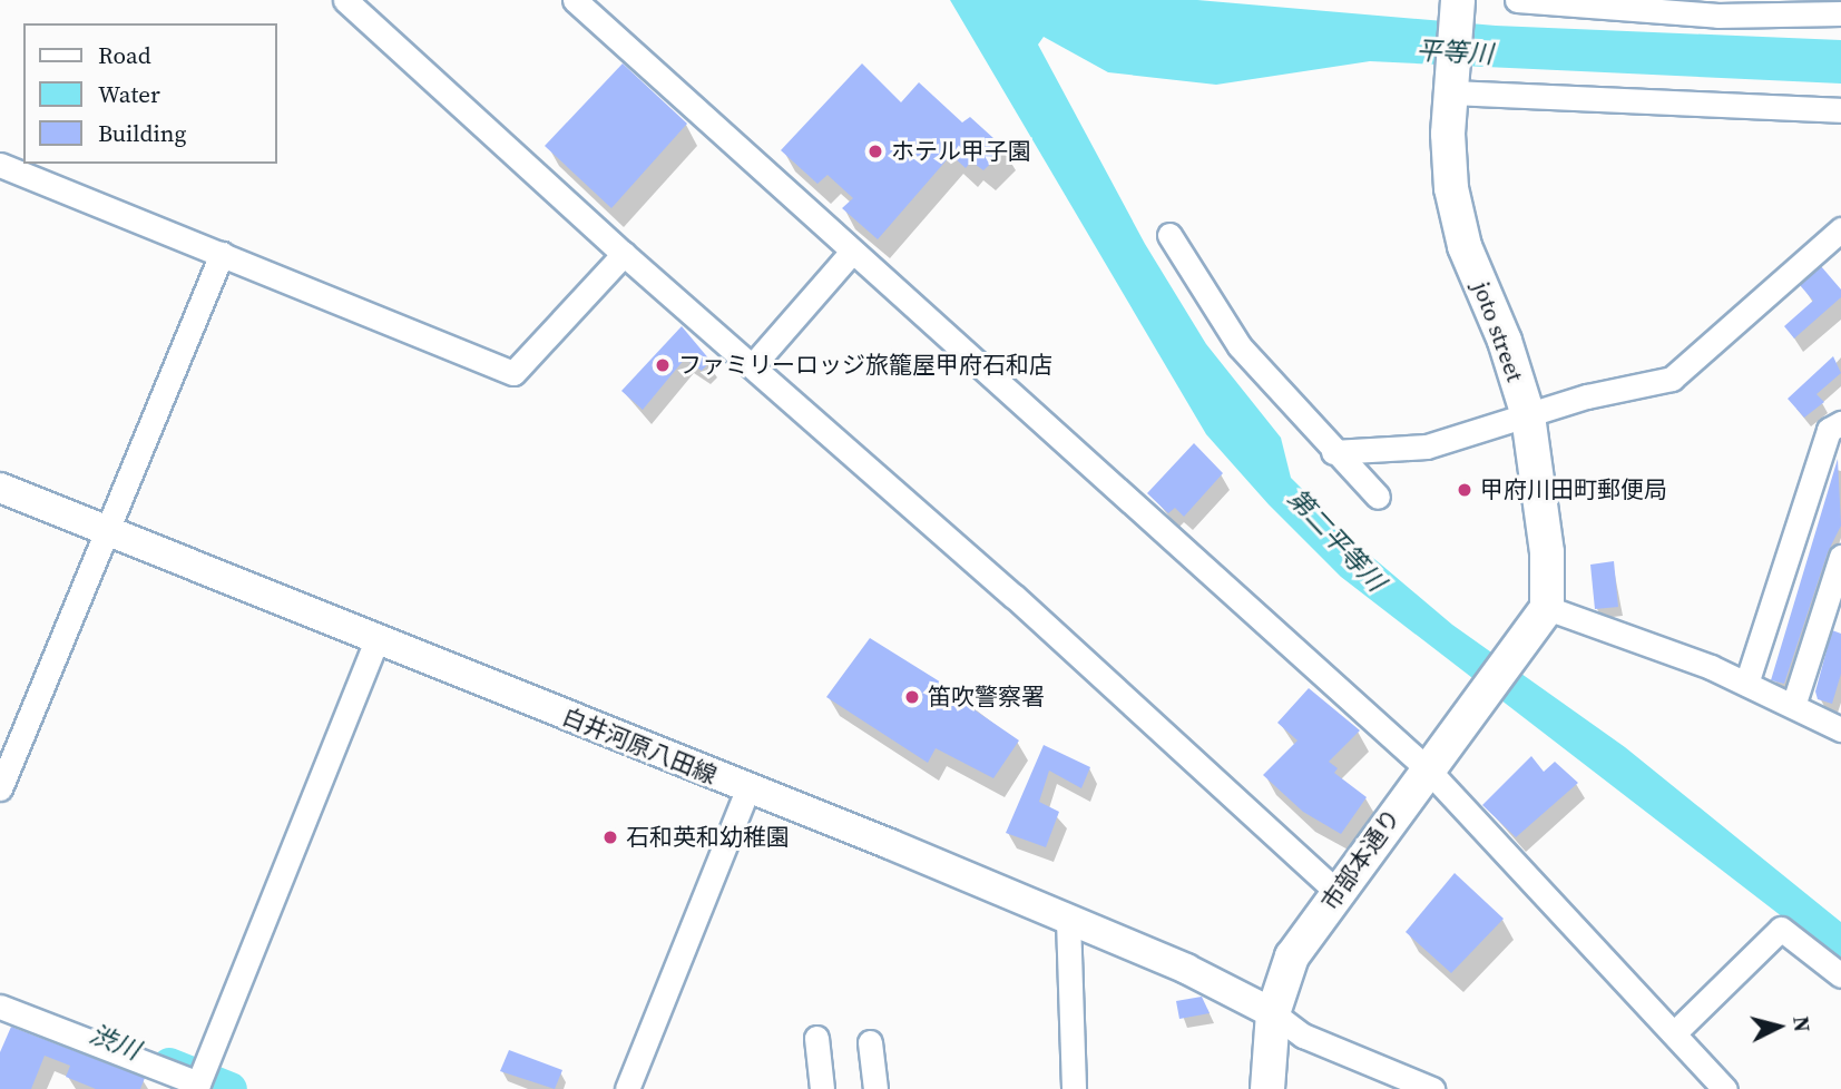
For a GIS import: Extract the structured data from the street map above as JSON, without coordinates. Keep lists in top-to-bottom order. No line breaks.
{"streets":{"highway":["joto street","市部本通り"],"main road":["白井河原八田線"]},"crossings":[["joto street","市部本通り"],["白井河原八田線","市部本通り"]],"water":["平等川","第二平等川","渋川"],"places":["ホテル甲子園","ファミリーロッジ旅籠屋甲府石和店","甲府川田町郵便局","笛吹警察署","石和英和幼稚園"],"legend":["Road","Water","Building"],"north":"right"}
